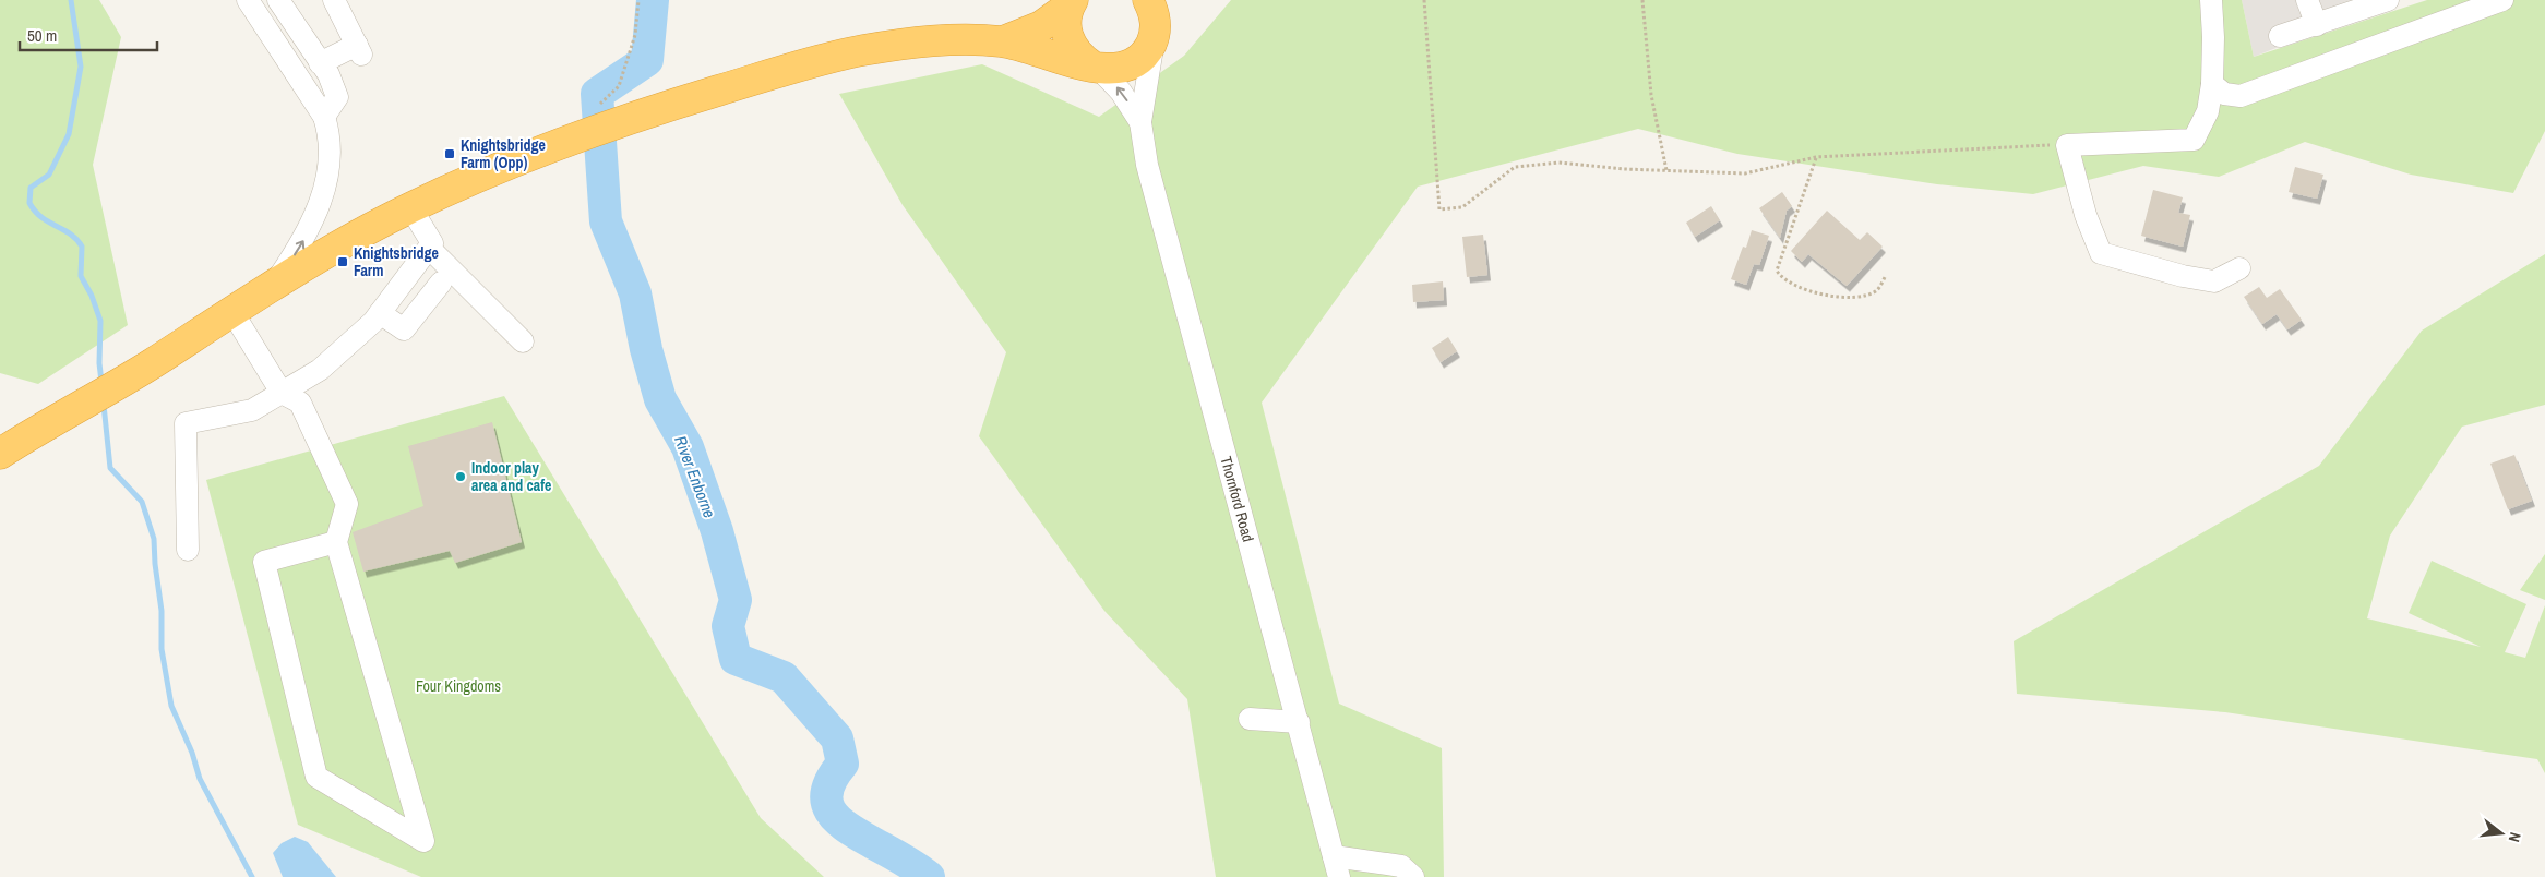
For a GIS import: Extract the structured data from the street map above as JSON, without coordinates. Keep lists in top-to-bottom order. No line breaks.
{"streets":{"street":["Thornford Road"]},"water":["River Enborne"],"parks":["Four Kingdoms"],"places":{"transit":["Knightsbridge Farm (Opp)","Knightsbridge Farm"],"other":["Indoor play area and cafe"]},"scale_bar":"50 m","north":"right"}
